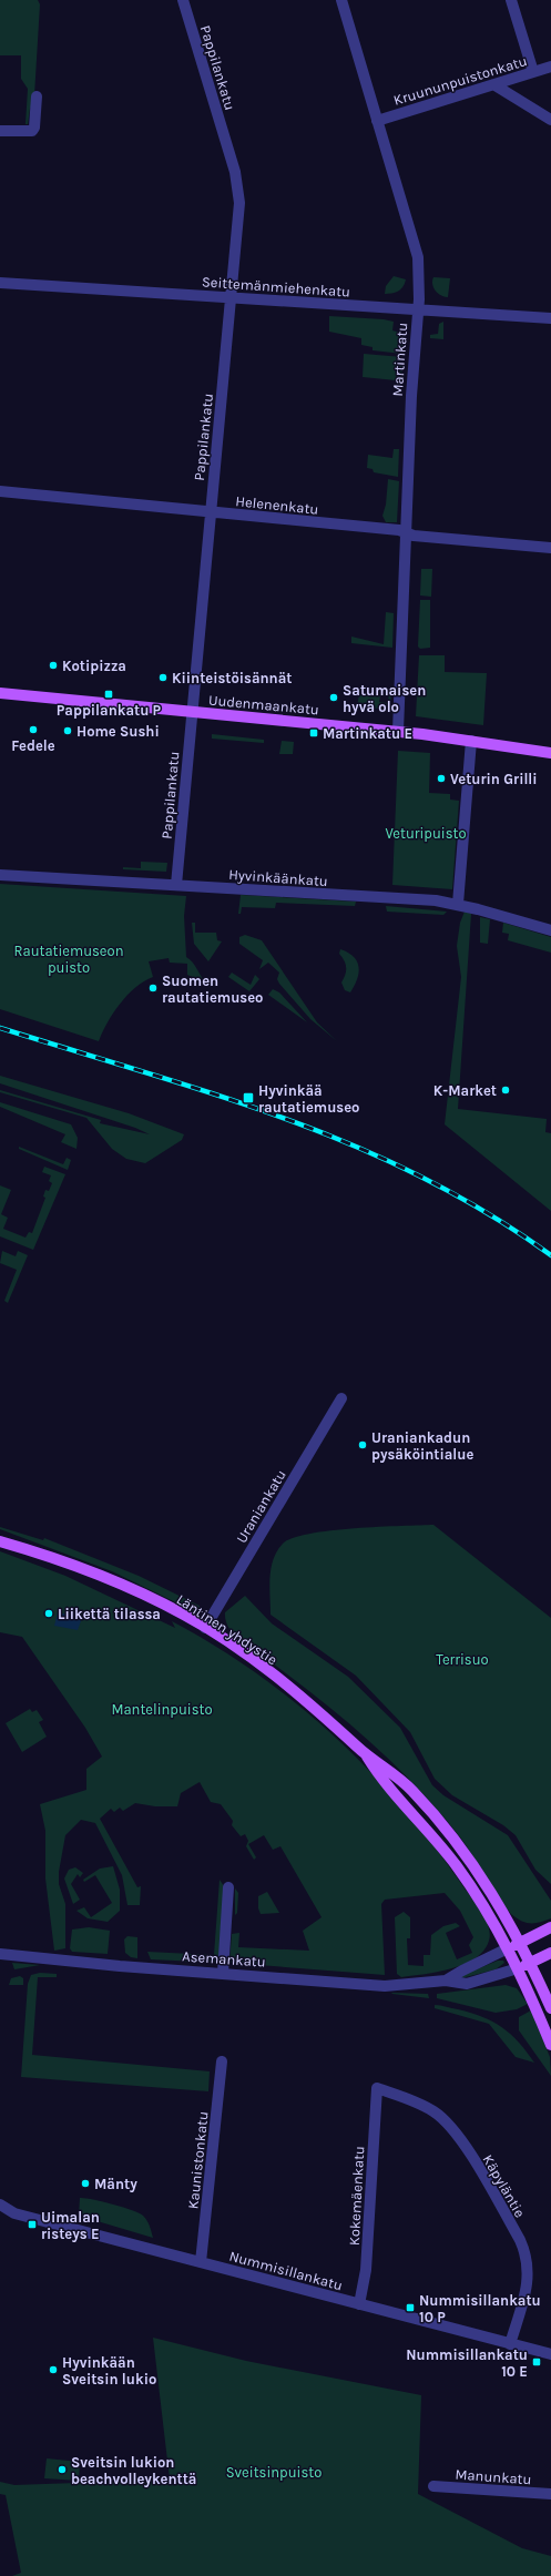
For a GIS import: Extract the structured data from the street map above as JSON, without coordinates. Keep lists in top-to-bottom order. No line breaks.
{"streets":{"main road":["Uudenmaankatu","Läntinen yhdystie"],"street":["Pappilankatu","Kruununpuistonkatu","Seittemänmiehenkatu","Martinkatu","Helenenkatu","Hyvinkäänkatu","Uraniankatu","Asemankatu","Kaunistonkatu","Käpyläntie","Kokemäenkatu","Nummisillankatu","Manunkatu"]},"crossings":[["Pappilankatu","Seittemänmiehenkatu"],["Pappilankatu","Helenenkatu"],["Pappilankatu","Uudenmaankatu"],["Pappilankatu","Hyvinkäänkatu"],["Kruununpuistonkatu","Martinkatu"],["Seittemänmiehenkatu","Martinkatu"],["Martinkatu","Helenenkatu"],["Martinkatu","Uudenmaankatu"],["Uraniankatu","Läntinen yhdystie"],["Läntinen yhdystie","Asemankatu"],["Kaunistonkatu","Nummisillankatu"],["Käpyläntie","Kokemäenkatu"],["Käpyläntie","Nummisillankatu"],["Kokemäenkatu","Nummisillankatu"]],"parks":["Veturipuisto","Rautatiemuseon puisto","Terrisuo","Mantelinpuisto","Sveitsinpuisto"],"places":{"other":["Kotipizza","Kiinteistöisännät","Satumaisen hyvä olo","Fedele","Home Sushi","Veturin Grilli","Suomen rautatiemuseo","K-Market","Uraniankadun pysäköintialue","Liikettä tilassa","Mänty","Hyvinkään Sveitsin lukio","Sveitsin lukion beachvolleykenttä"],"transit":["Pappilankatu P","Martinkatu E","Hyvinkää rautatiemuseo","Uimalan risteys E","Nummisillankatu 10 P","Nummisillankatu 10 E"]}}
